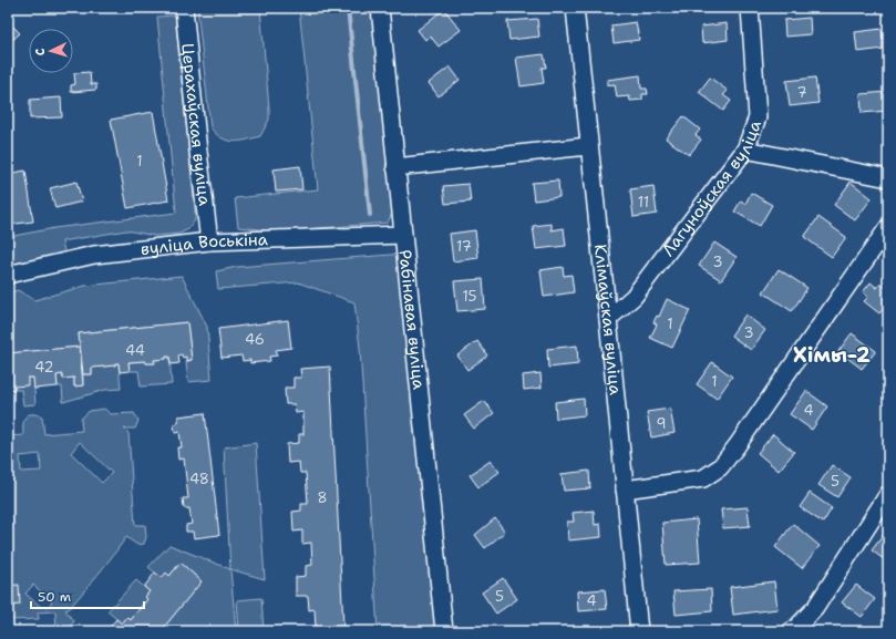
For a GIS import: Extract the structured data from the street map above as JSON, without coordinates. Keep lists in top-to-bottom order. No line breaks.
{"streets":{"street":["Церахаўская вуліца","Лагуноўская вуліца","вуліца Воськіна","Клімаўская вуліца","Рабінавая вуліца"]},"crossings":[["Церахаўская вуліца","вуліца Воськіна"],["Лагуноўская вуліца","Клімаўская вуліца"],["вуліца Воськіна","Рабінавая вуліца"]],"districts":["Хімы-2"],"house_numbers":["7","1","11","17","3","15","1","3","46","44","42","1","4","9","48","5","8","5","4"],"scale_bar":"50 m","north":"left"}
